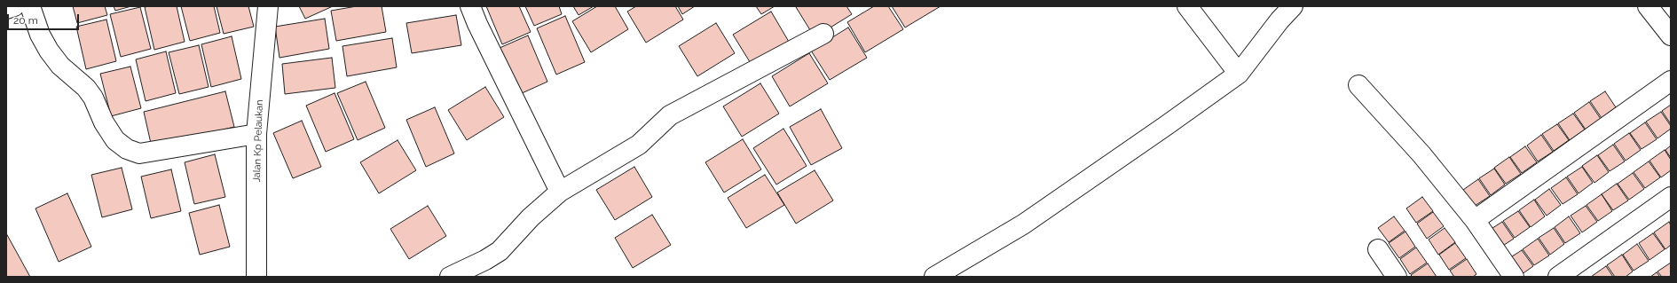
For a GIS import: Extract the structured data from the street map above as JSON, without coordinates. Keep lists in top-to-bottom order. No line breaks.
{"streets":{"street":["Jalan Kp Pelaukan"]},"scale_bar":"20 m"}
